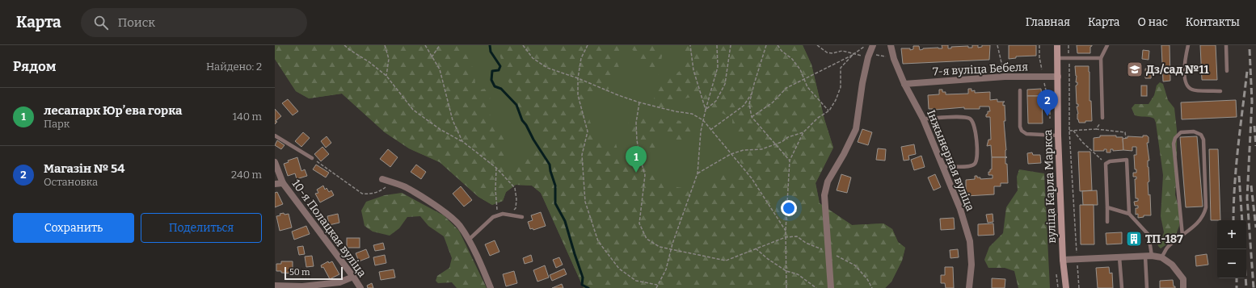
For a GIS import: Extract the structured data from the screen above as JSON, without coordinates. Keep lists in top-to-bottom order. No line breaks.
{"streets":{"main road":["вуліца Карла Маркса"],"street":["7-я вуліца Бебеля","Інжынерная вуліца","10-я Полацкая вуліца"]},"crossings":[["7-я вуліца Бебеля","Інжынерная вуліца"],["7-я вуліца Бебеля","вуліца Карла Маркса"]],"places":{"school or university":["Дз/сад №11"],"building":["ТП-187"]},"scale_bar":"50 m","page":{"header":"Карта","search":"Поиск","nav":["Главная","Карта","О нас","Контакты"],"heading":["Рядом","Найдено: 2"],"list":[{"mark":"1","name":"лесапарк Юрʼева горка","note":"Парк","value":"140 m"},{"mark":"2","name":"Магазін № 54","note":"Остановка","value":"240 m"}],"pins":["2","1"],"buttons":["Сохранить","Поделиться"],"map_buttons":["+","−"],"scale":"50 m"}}
